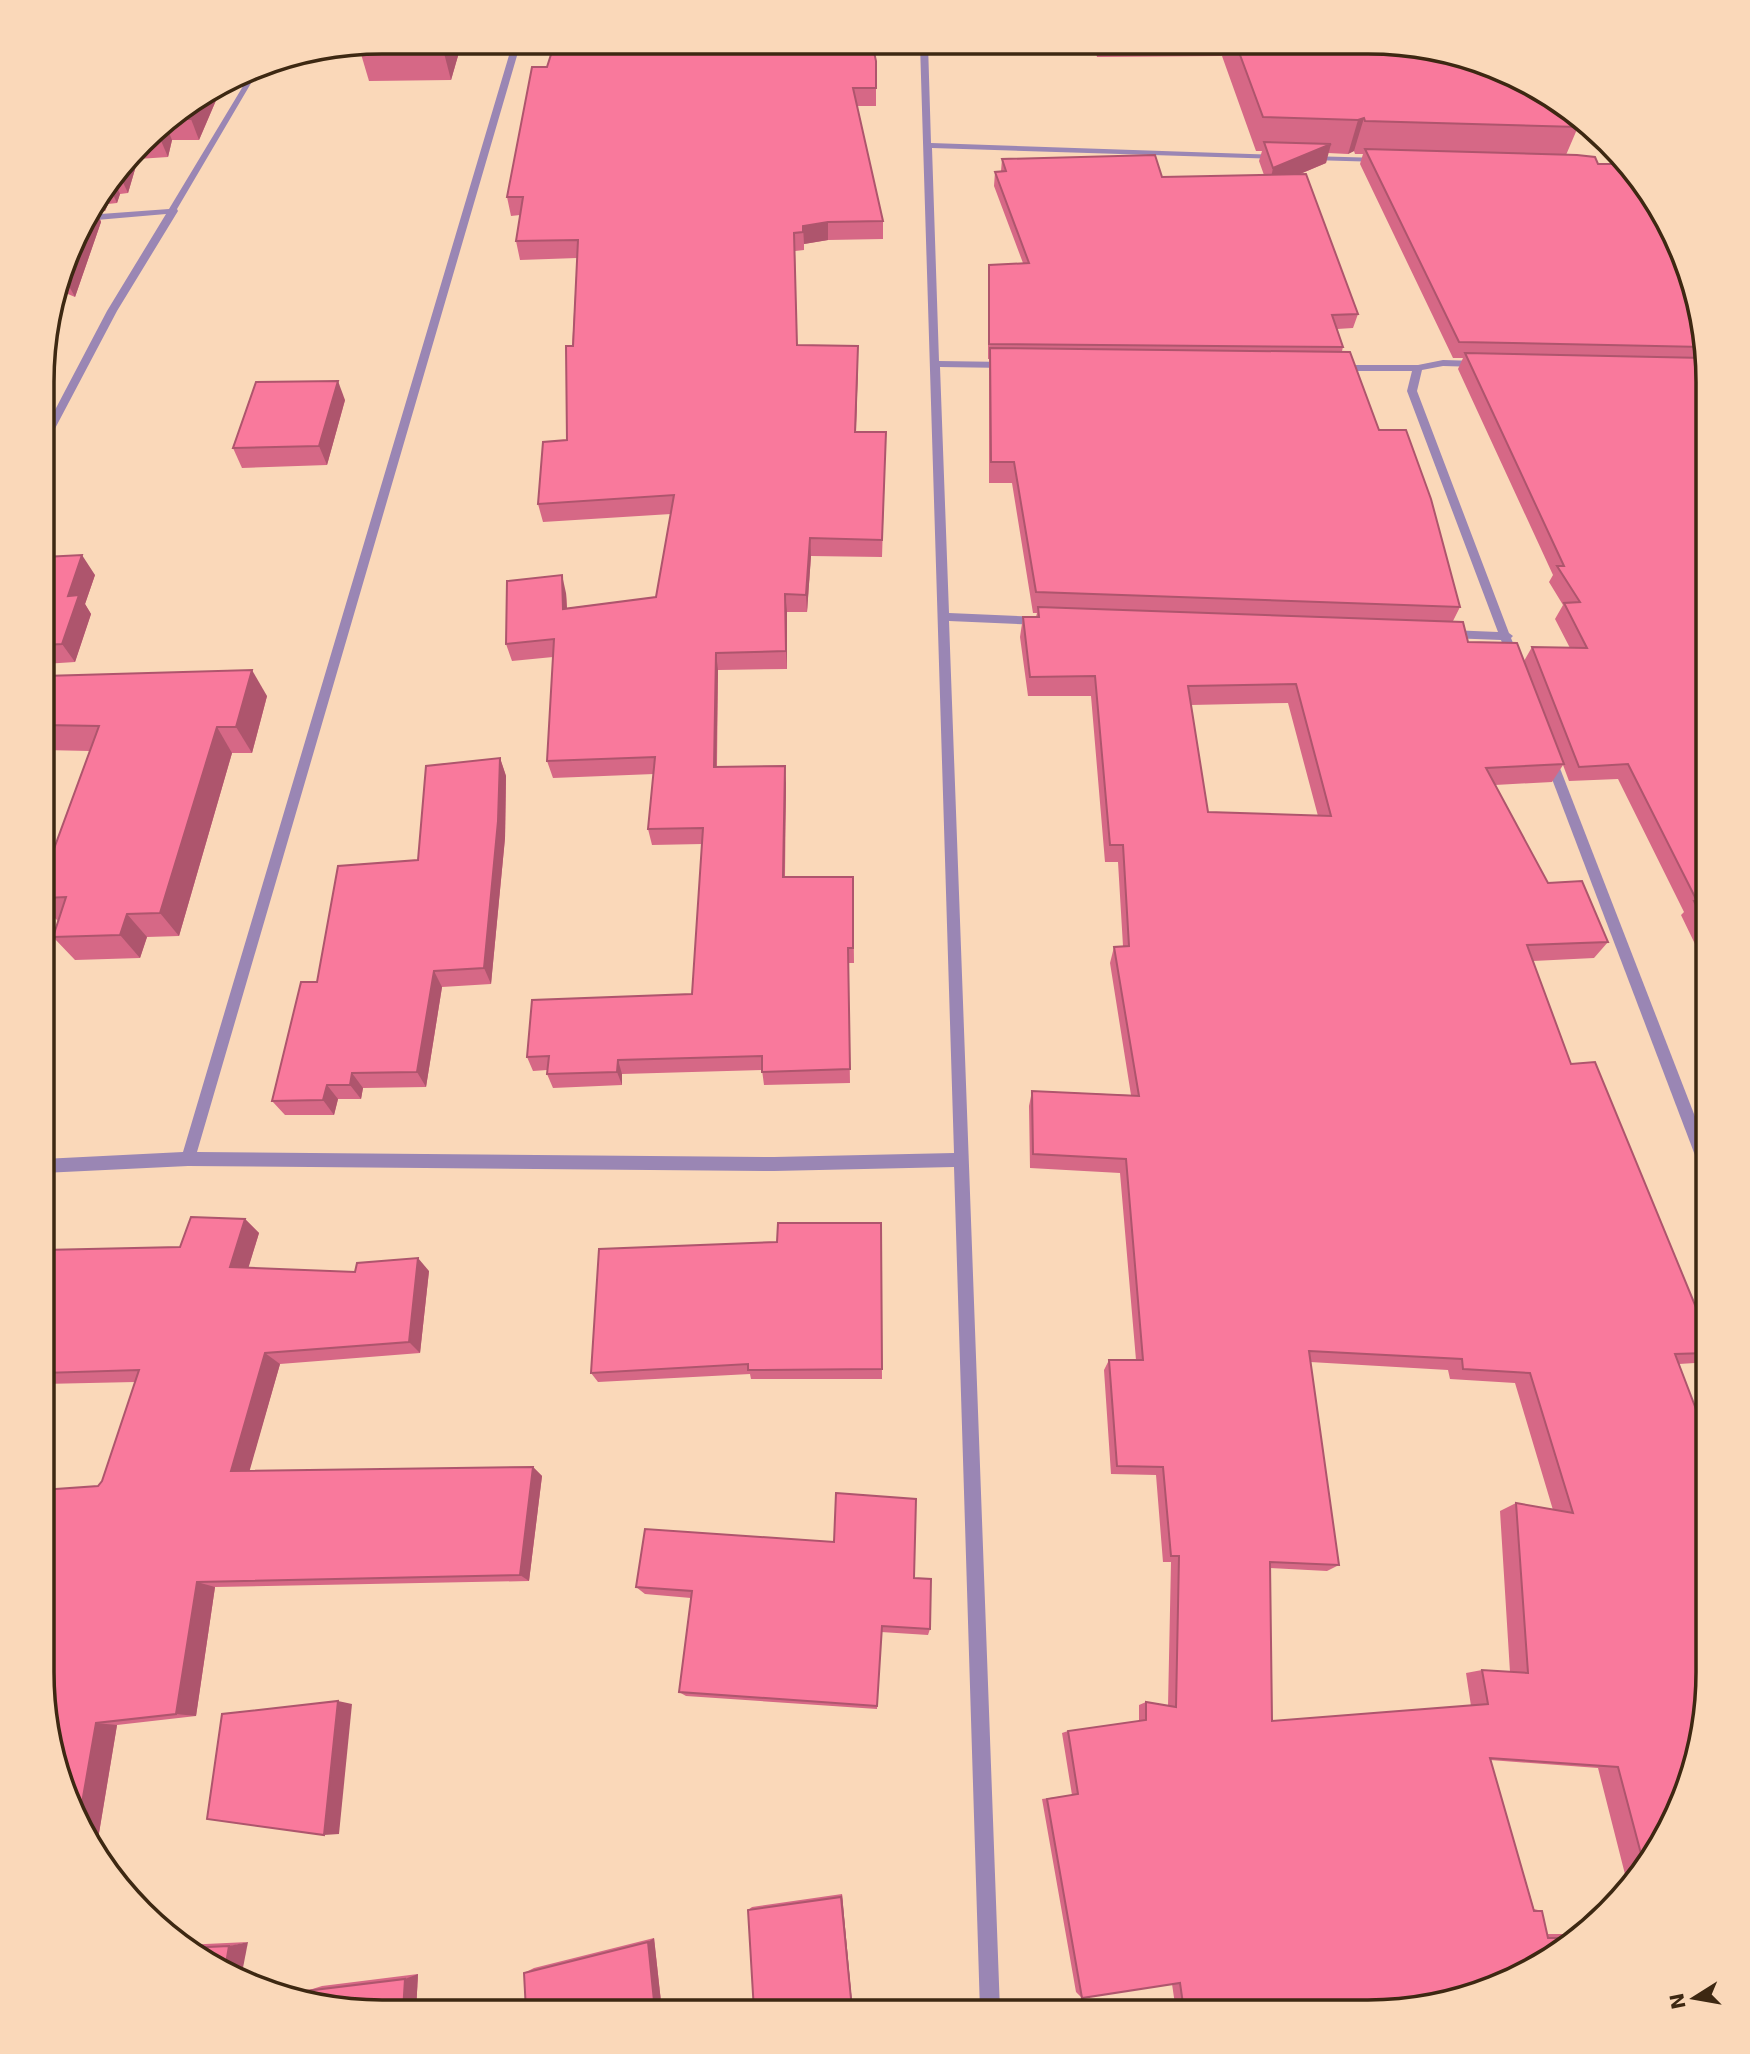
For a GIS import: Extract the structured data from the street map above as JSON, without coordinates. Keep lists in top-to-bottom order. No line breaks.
{"north":"left"}
